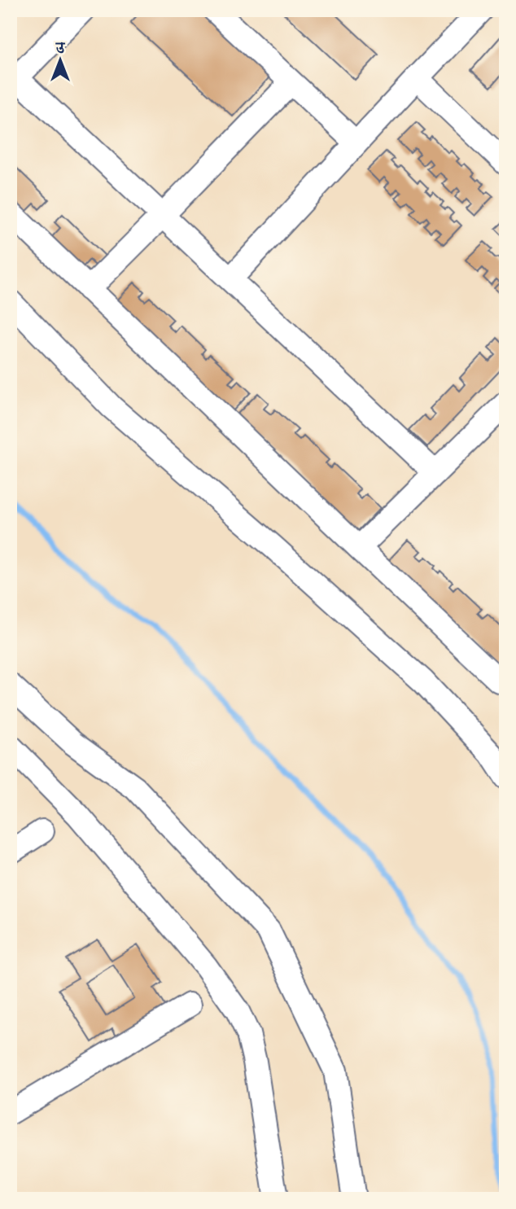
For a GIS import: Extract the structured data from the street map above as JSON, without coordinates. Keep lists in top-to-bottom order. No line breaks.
{"north":"top"}
